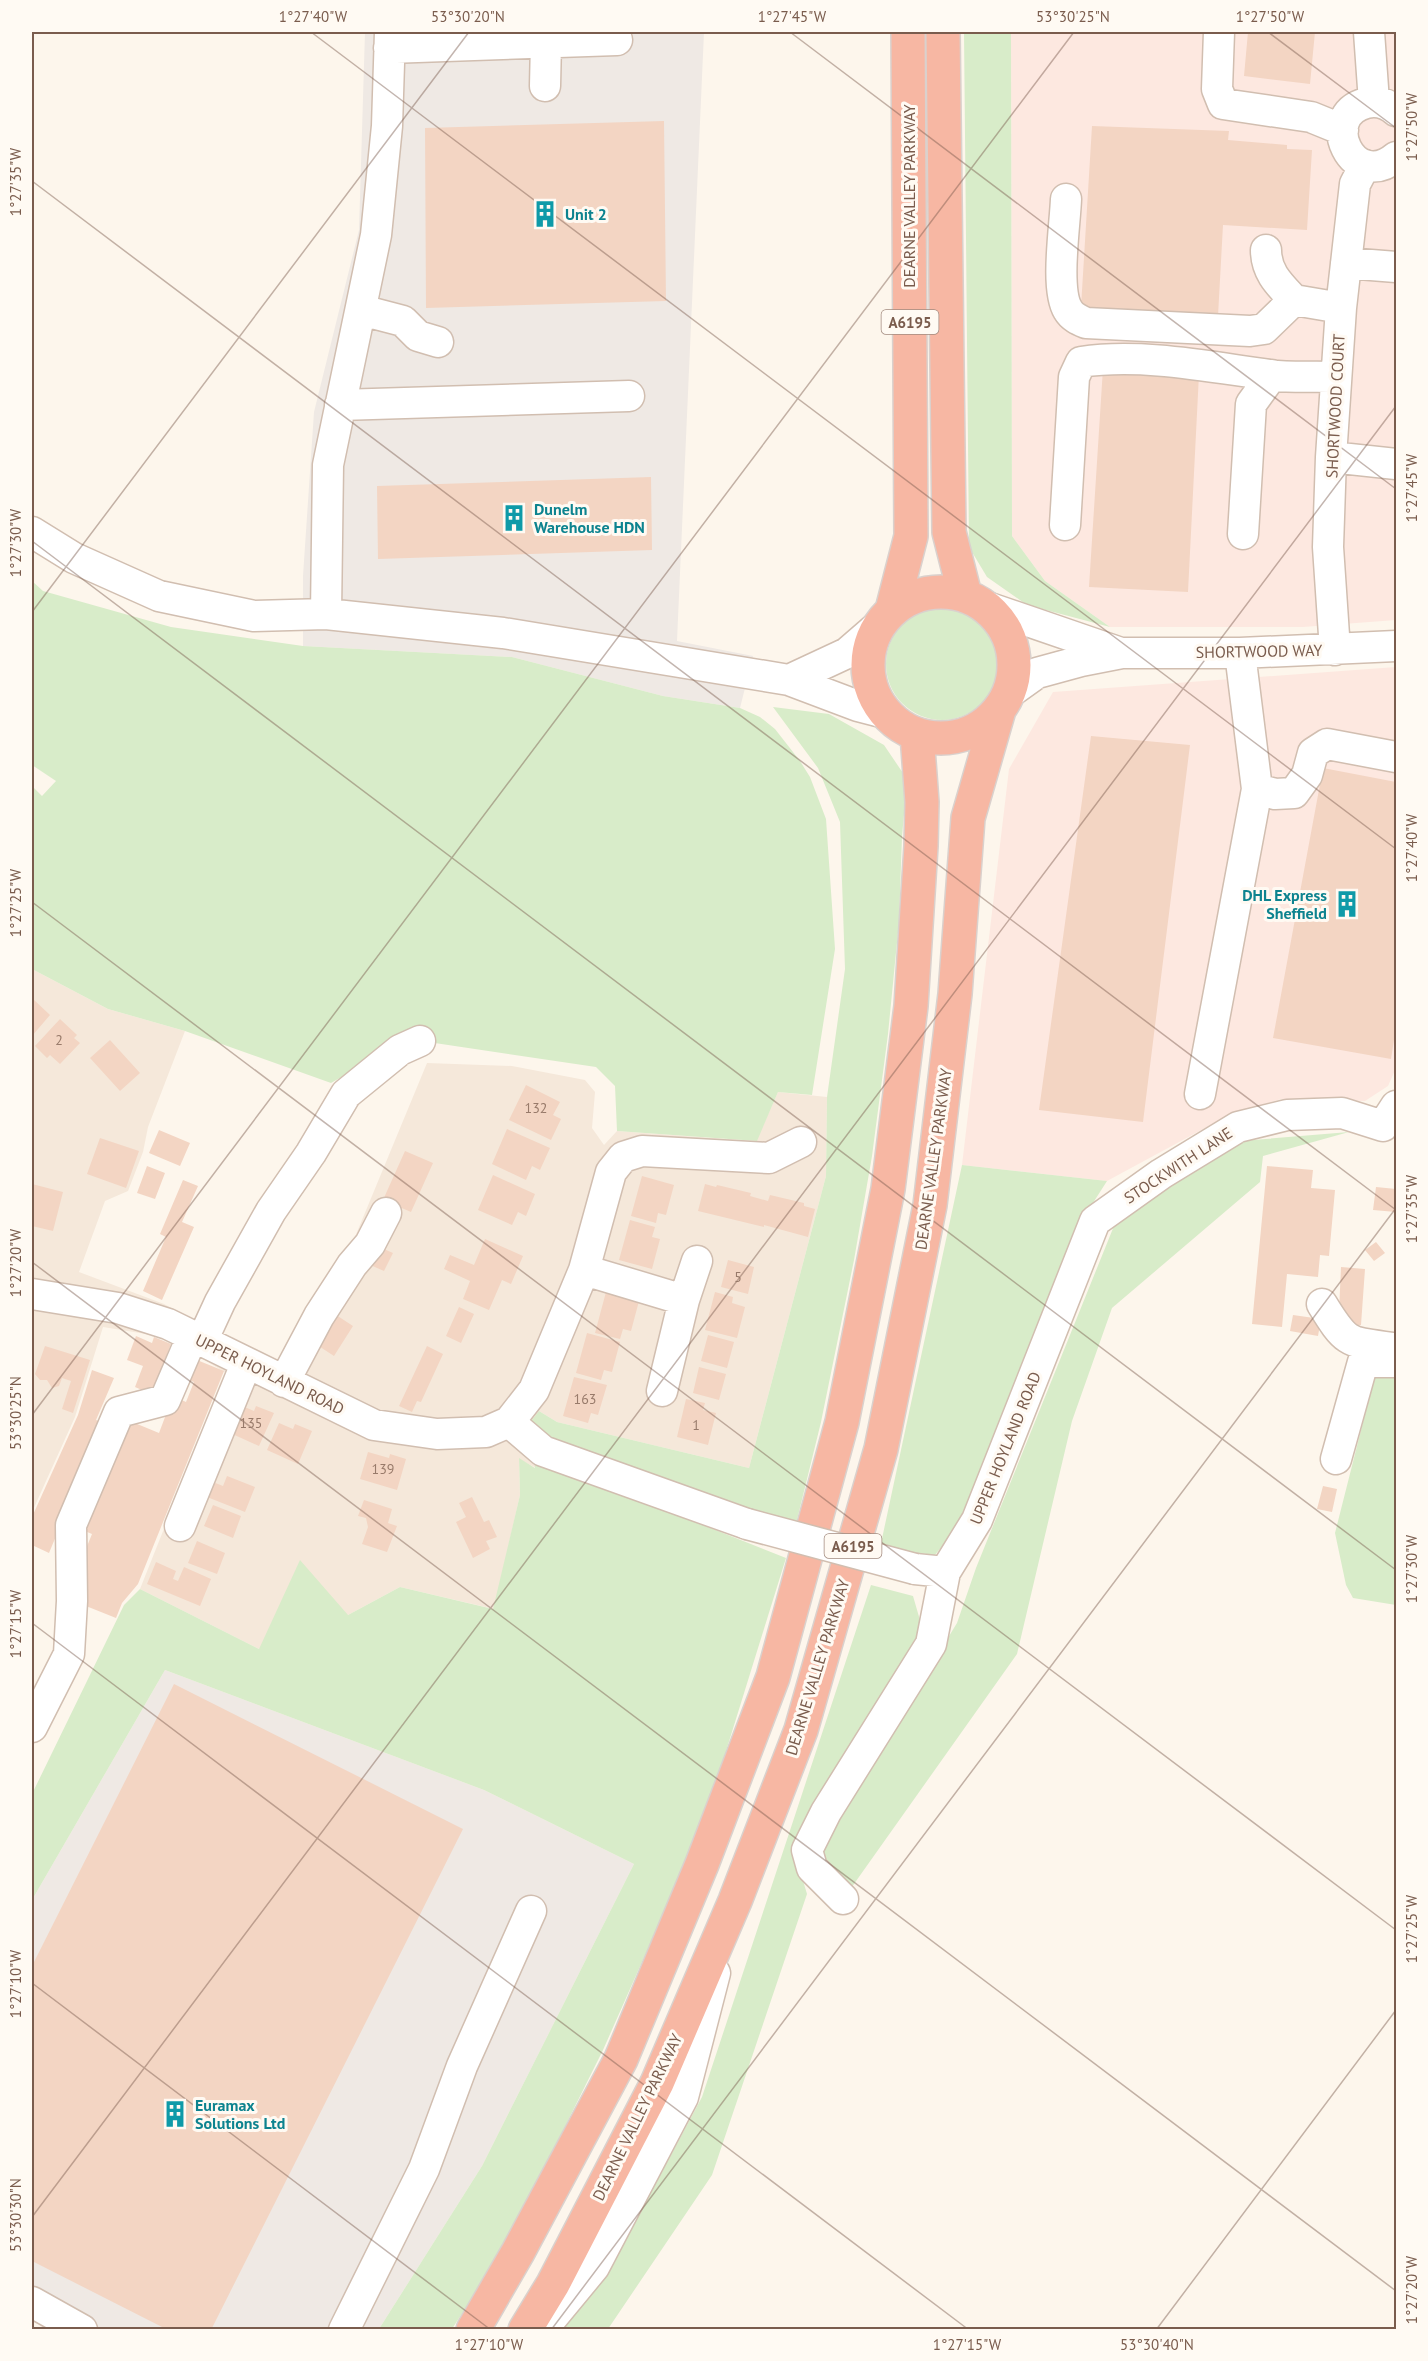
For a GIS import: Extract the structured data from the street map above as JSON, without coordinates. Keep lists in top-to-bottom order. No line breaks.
{"streets":{"highway":["DEARNE VALLEY PARKWAY","A6195"],"street":["SHORTWOOD COURT","SHORTWOOD WAY","STOCKWITH LANE","UPPER HOYLAND ROAD"]},"crossings":[["DEARNE VALLEY PARKWAY","A6195"],["DEARNE VALLEY PARKWAY","SHORTWOOD WAY"],["A6195","SHORTWOOD WAY"],["SHORTWOOD COURT","SHORTWOOD WAY"],["STOCKWITH LANE","UPPER HOYLAND ROAD"]],"places":{"building":["Unit 2","Dunelm Warehouse HDN","DHL Express Sheffield","Euramax Solutions Ltd"]},"house_numbers":["2","132","5","163","135","1","139"],"coordinates":["1°27'40\"W","53°30'20\"N","1°27'45\"W","53°30'25\"N","1°27'50\"W","1°27'35\"W","1°27'30\"W","1°27'25\"W","1°27'20\"W","1°27'15\"W","1°27'10\"W","53°30'30\"N","53°30'40\"N"]}
